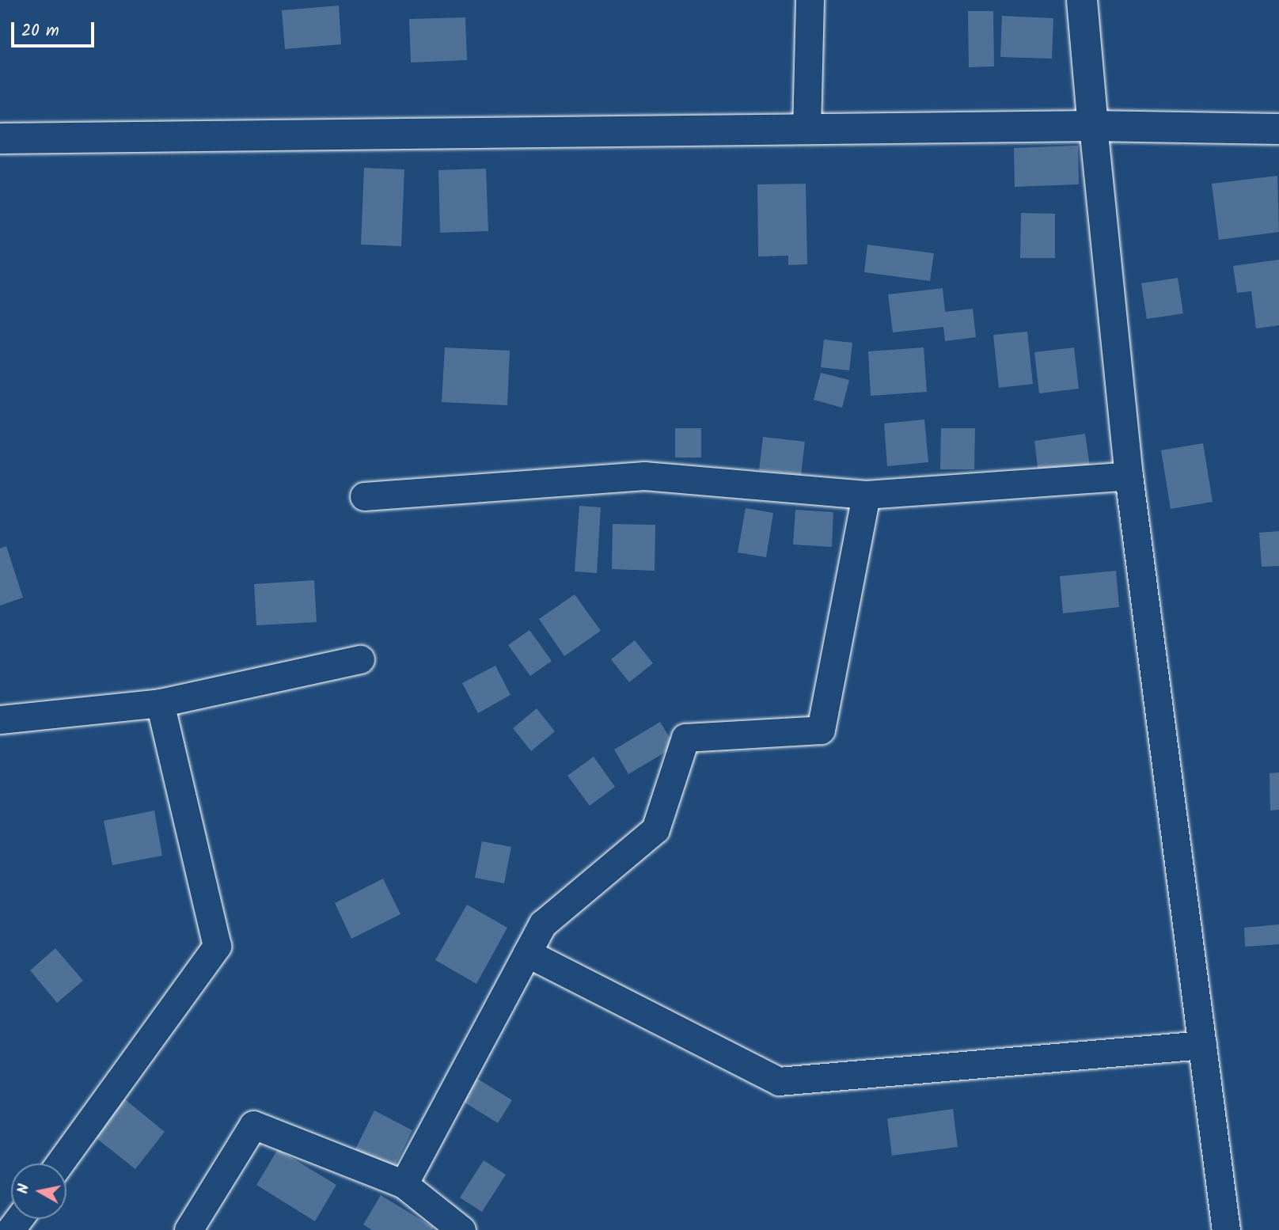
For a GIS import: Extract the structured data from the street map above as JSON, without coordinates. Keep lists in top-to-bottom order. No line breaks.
{"scale_bar":"20 m","north":"left"}
